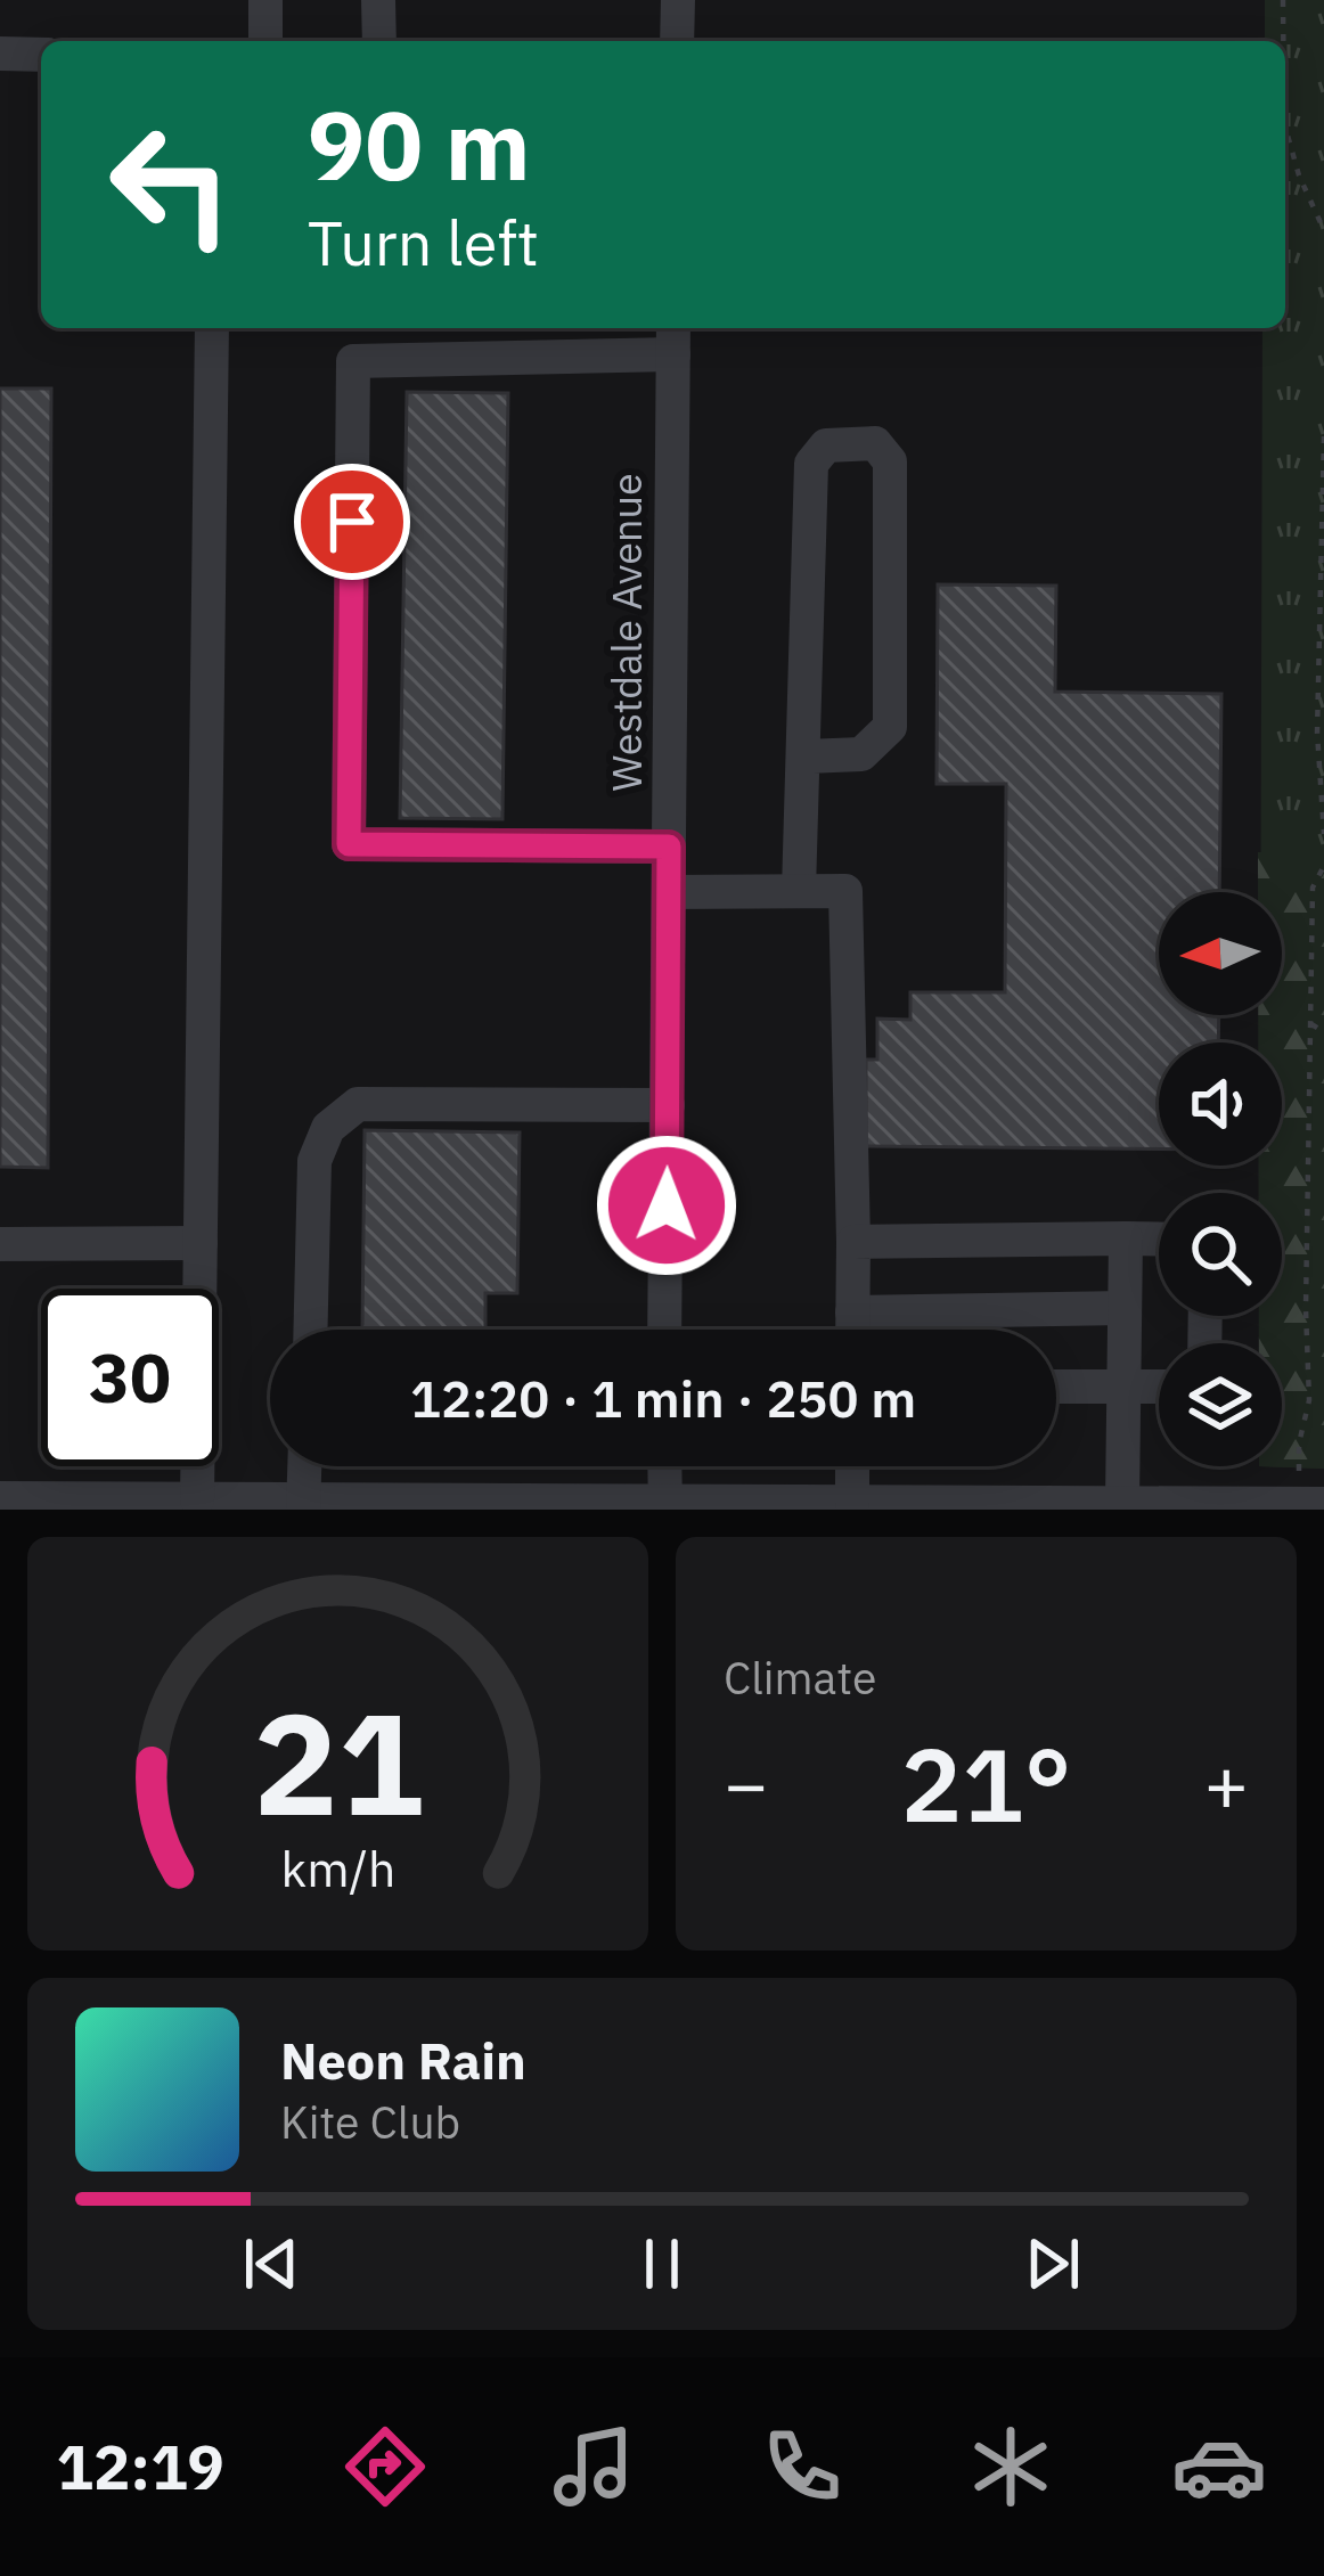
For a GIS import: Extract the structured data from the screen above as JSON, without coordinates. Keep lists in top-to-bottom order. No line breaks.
{"streets":{"street":["Westdale Avenue"]},"north":"left","page":{"turn":["90 m","Turn left"],"limit":"30","trip":"12:20 · 1 min · 250 m","tile":"Climate","heat":["−","21°","+"],"song":["Neon Rain","Kite Club"],"tabs":"12:19","gauge":["21","km/h"]}}
